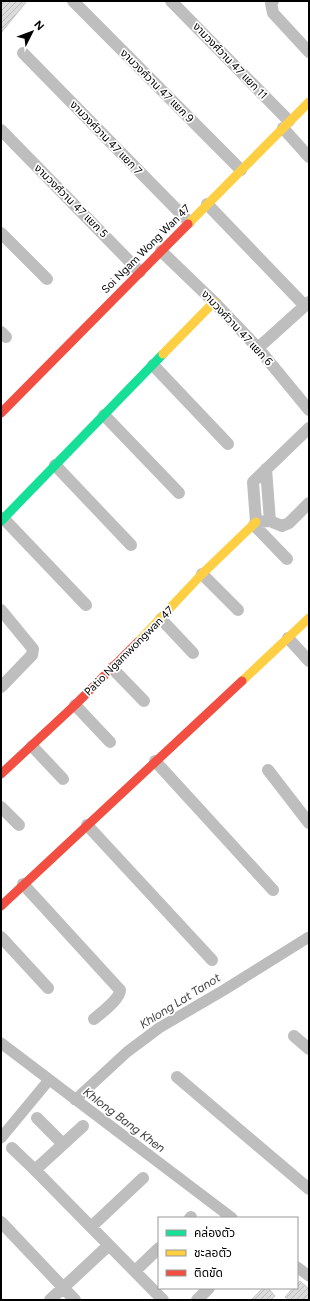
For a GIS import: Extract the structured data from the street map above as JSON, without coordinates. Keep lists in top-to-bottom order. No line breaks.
{"streets":{"street":["งามวงศ์วาน 47 แยก 11","งามวงศ์วาน 47 แยก 9","งามวงศ์วาน 47 แยก 7","งามวงศ์วาน 47 แยก 5","Soi Ngam Wong Wan 47","งามวงศ์วาน 47 แยก 6","Patio Ngamwongwan 47"]},"crossings":[["งามวงศ์วาน 47 แยก 11","Soi Ngam Wong Wan 47"],["งามวงศ์วาน 47 แยก 9","Soi Ngam Wong Wan 47"],["งามวงศ์วาน 47 แยก 7","Soi Ngam Wong Wan 47"],["งามวงศ์วาน 47 แยก 5","Soi Ngam Wong Wan 47"],["Soi Ngam Wong Wan 47","งามวงศ์วาน 47 แยก 6"]],"water":["Khlong Lat Tanot","Khlong Bang Khen"],"legend":["คล่องตัว","ชะลอตัว","ติดขัด"],"north":"top right"}
